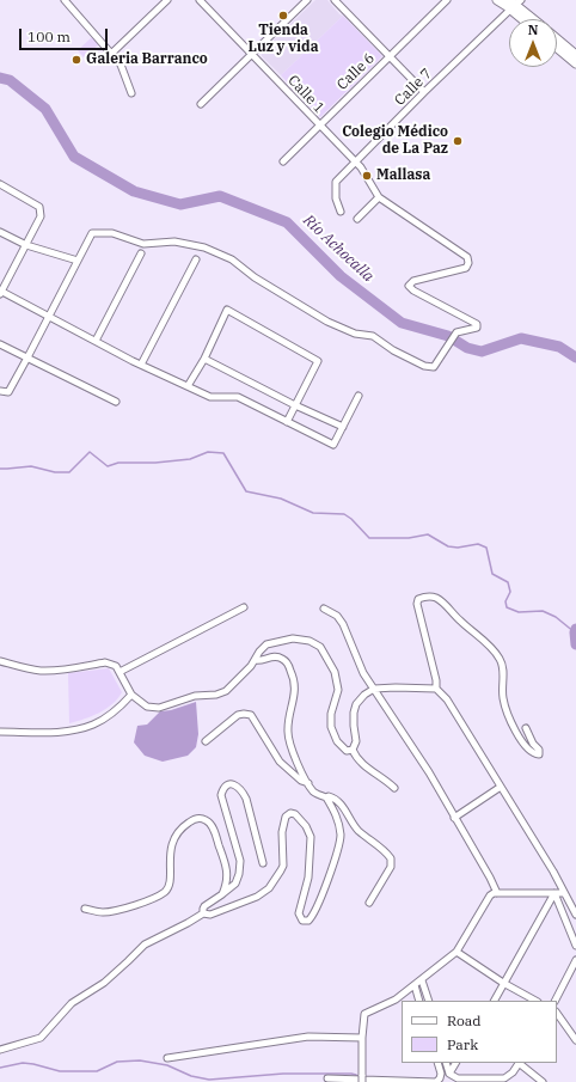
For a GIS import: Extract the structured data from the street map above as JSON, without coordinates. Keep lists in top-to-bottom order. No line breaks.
{"streets":{"street":["Calle 6","Calle 7","Calle 1"]},"crossings":[["Calle 6","Calle 1"],["Calle 7","Calle 1"]],"water":["Río Achocalla"],"places":["Tienda Luz y vida","Galeria Barranco","Colegio Médico de La Paz","Mallasa"],"legend":["Road","Park"],"scale_bar":"100 m","north":"top"}
